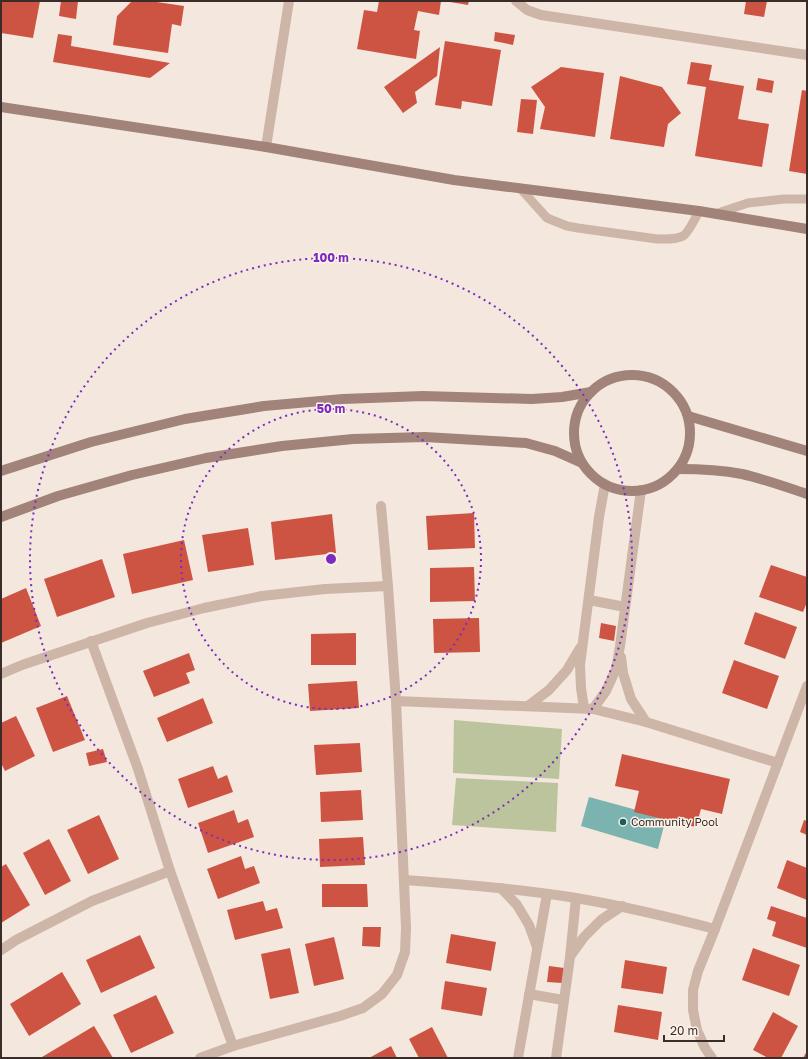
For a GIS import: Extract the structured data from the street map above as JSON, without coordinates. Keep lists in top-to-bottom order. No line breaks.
{"places":["Community Pool"],"scale_bar":"20 m","rings":["100 m","50 m"]}
